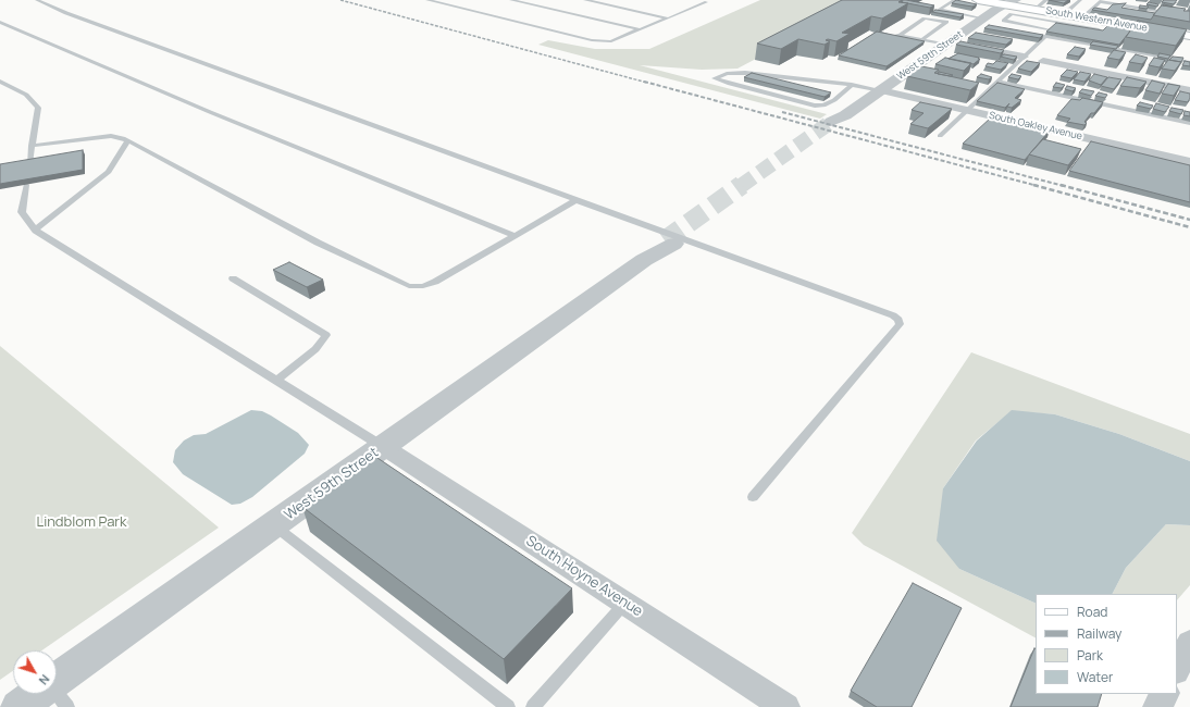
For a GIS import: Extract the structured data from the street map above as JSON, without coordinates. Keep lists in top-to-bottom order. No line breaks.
{"streets":{"main road":["South Western Avenue"],"street":["West 59th Street","South Oakley Avenue","South Hoyne Avenue"]},"crossings":[["South Western Avenue","West 59th Street"],["West 59th Street","South Oakley Avenue"],["West 59th Street","South Hoyne Avenue"]],"parks":["Lindblom Park"],"legend":["Road","Railway","Park","Water"],"north":"bottom right"}
